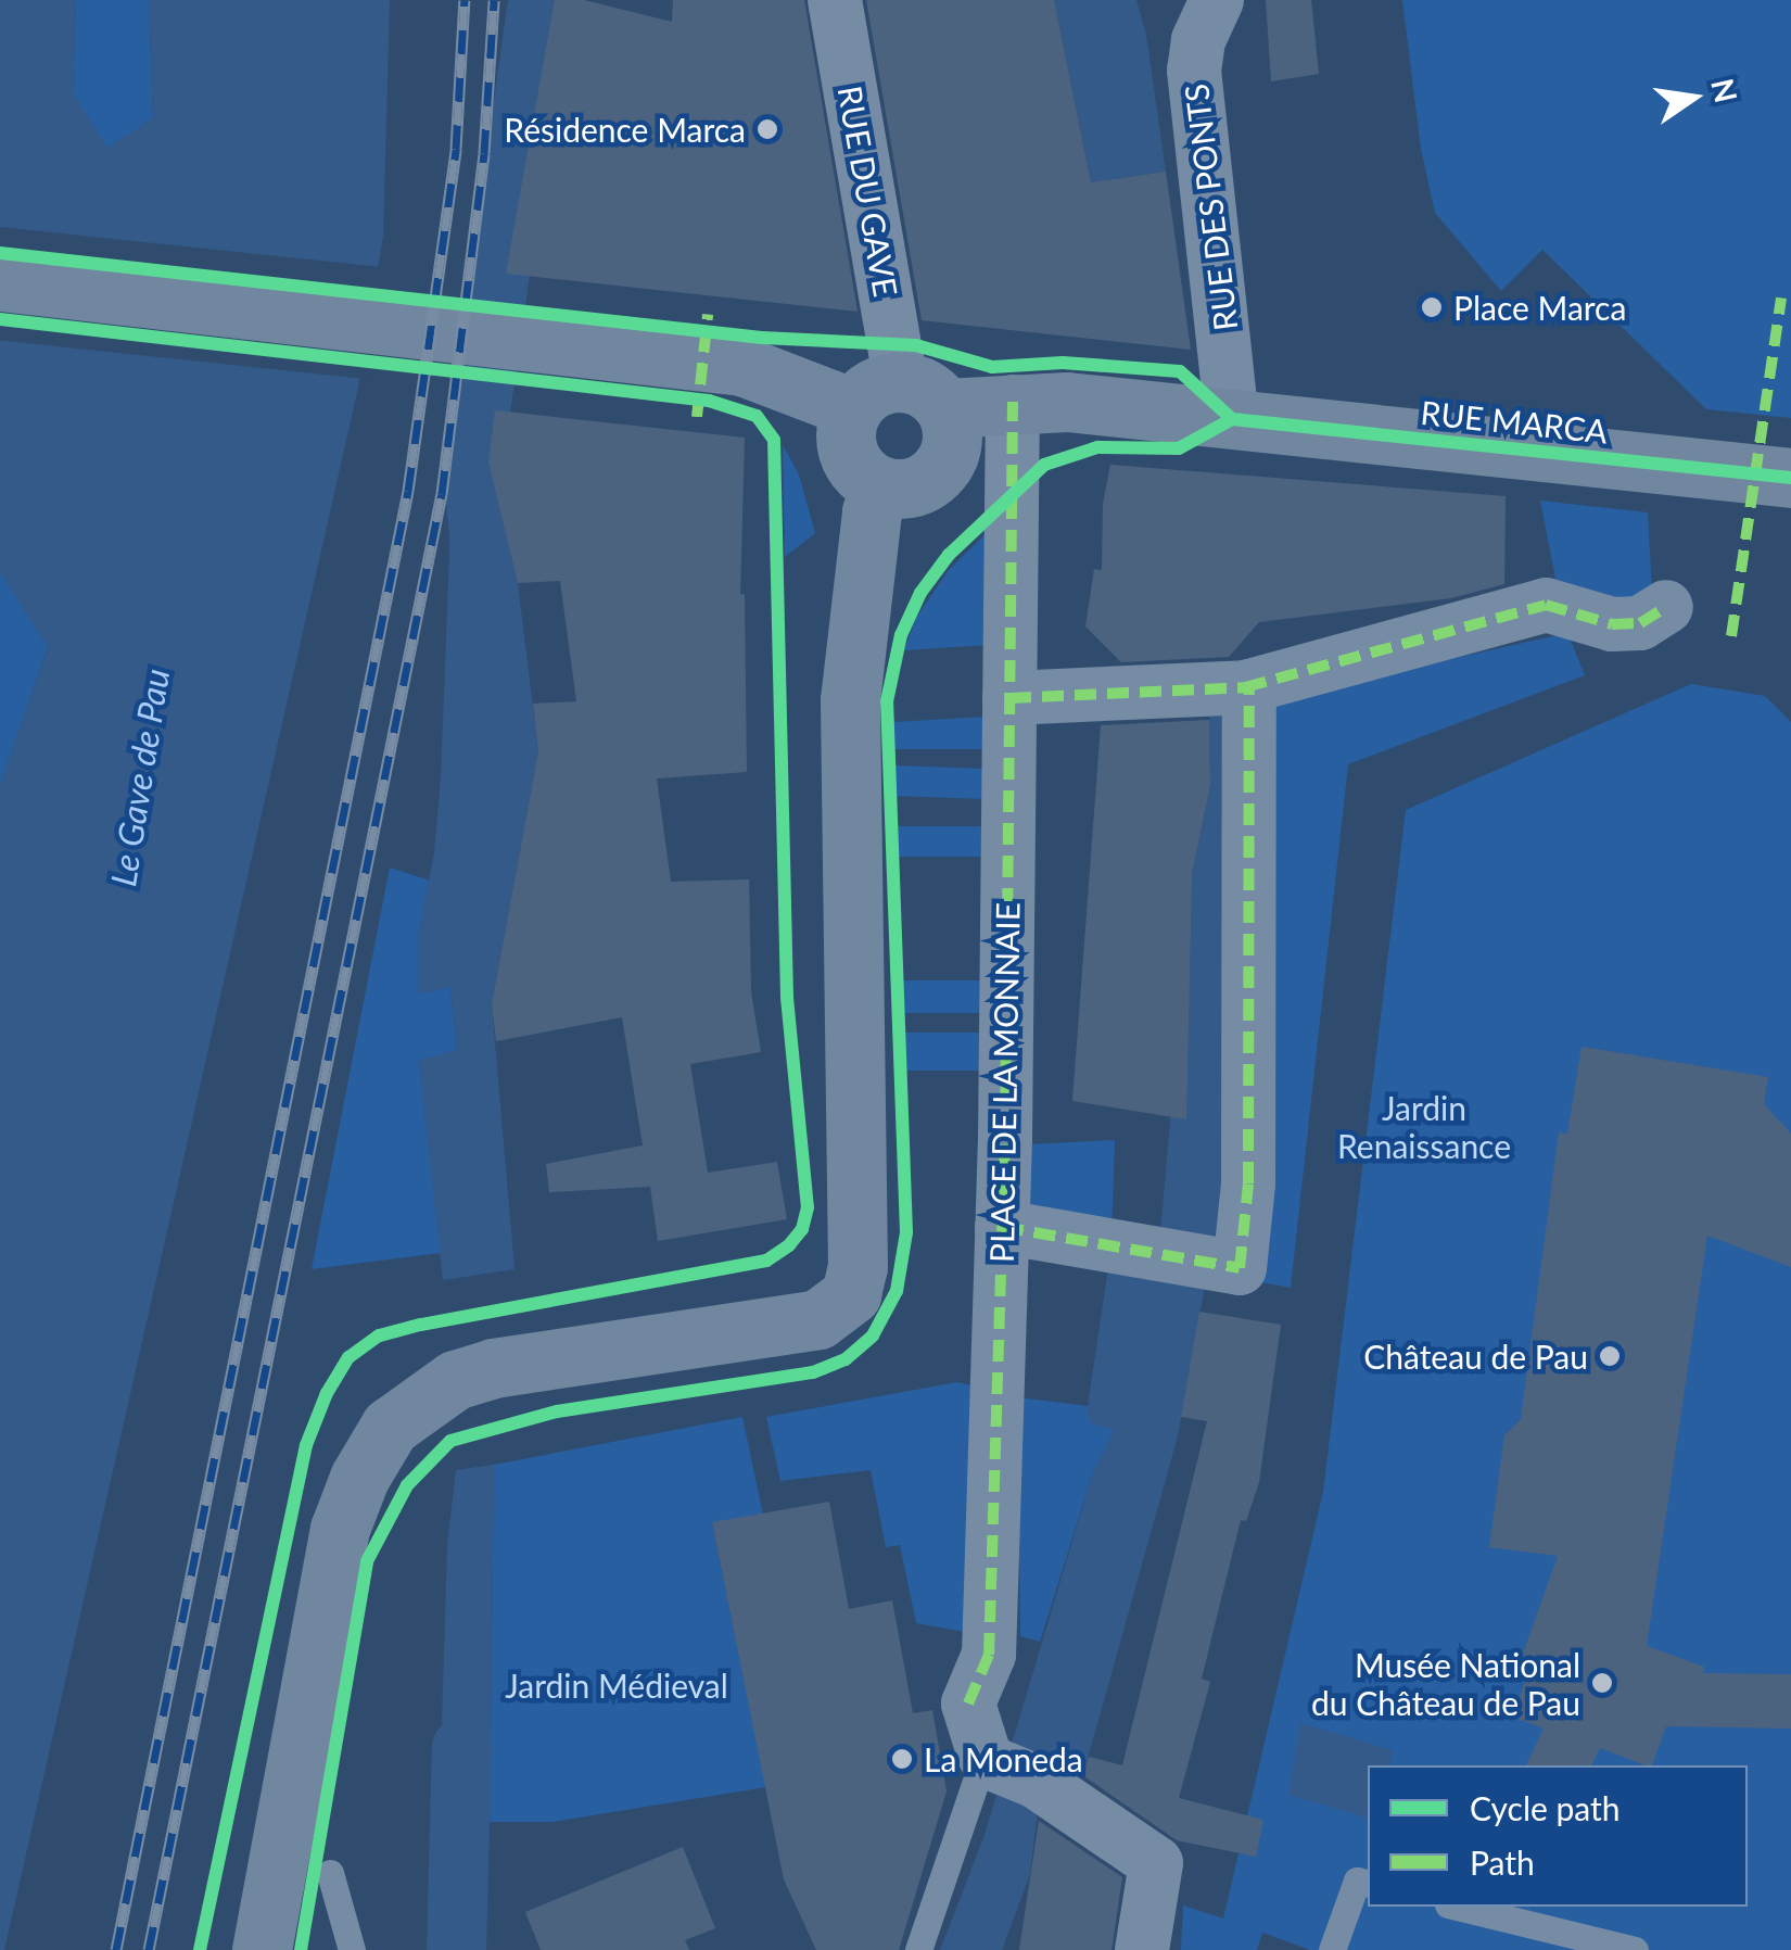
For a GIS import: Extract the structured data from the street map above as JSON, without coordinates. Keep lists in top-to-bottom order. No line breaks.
{"streets":{"main road":["RUE MARCA"],"street":["RUE DU GAVE","RUE DES PONTS","PLACE DE LA MONNAIE"]},"crossings":[["RUE DU GAVE","RUE MARCA"],["RUE DES PONTS","RUE MARCA"],["RUE MARCA","PLACE DE LA MONNAIE"]],"water":["Le Gave de Pau"],"parks":["Jardin Renaissance","Jardin Médieval"],"places":["Résidence Marca","Place Marca","Château de Pau","Musée National du Château de Pau","La Moneda"],"legend":["Cycle path","Path"],"north":"right"}
